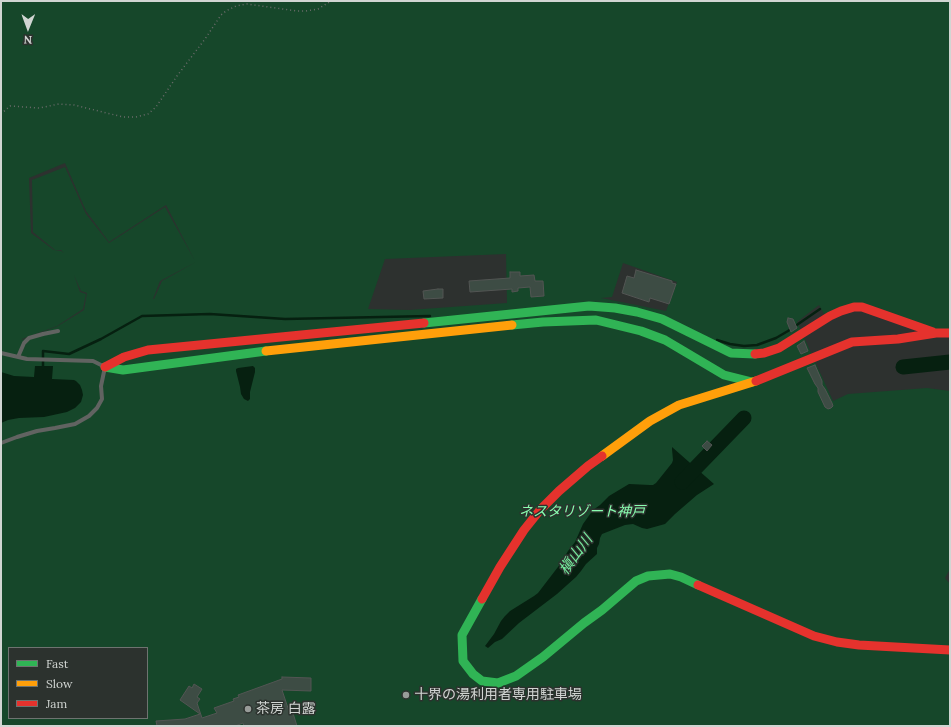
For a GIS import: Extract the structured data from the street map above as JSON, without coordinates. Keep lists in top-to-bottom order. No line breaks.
{"water":["槇山川"],"parks":["ネスタリゾート神戸"],"places":["十界の湯利用者専用駐車場","茶房 白露"],"legend":["Fast","Slow","Jam"],"north":"bottom"}
